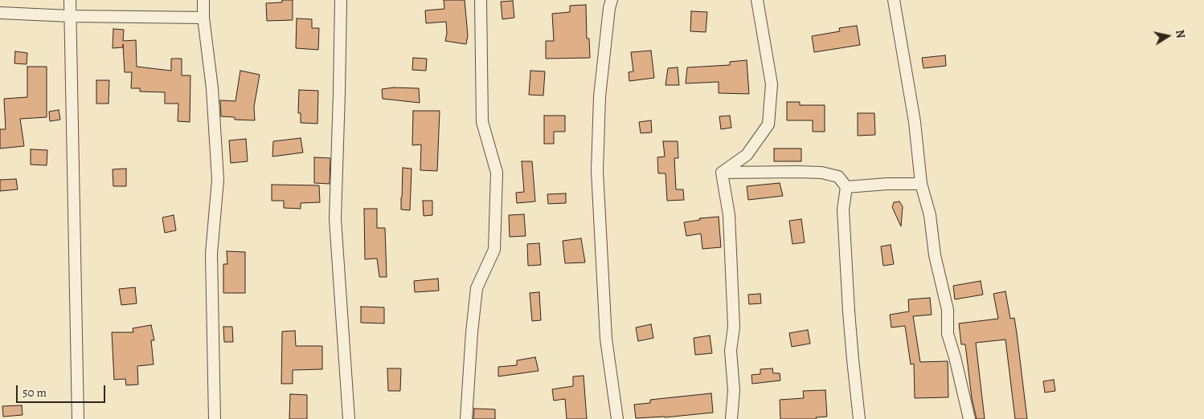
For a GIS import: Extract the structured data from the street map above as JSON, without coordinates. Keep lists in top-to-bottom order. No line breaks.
{"scale_bar":"50 m","north":"right"}
